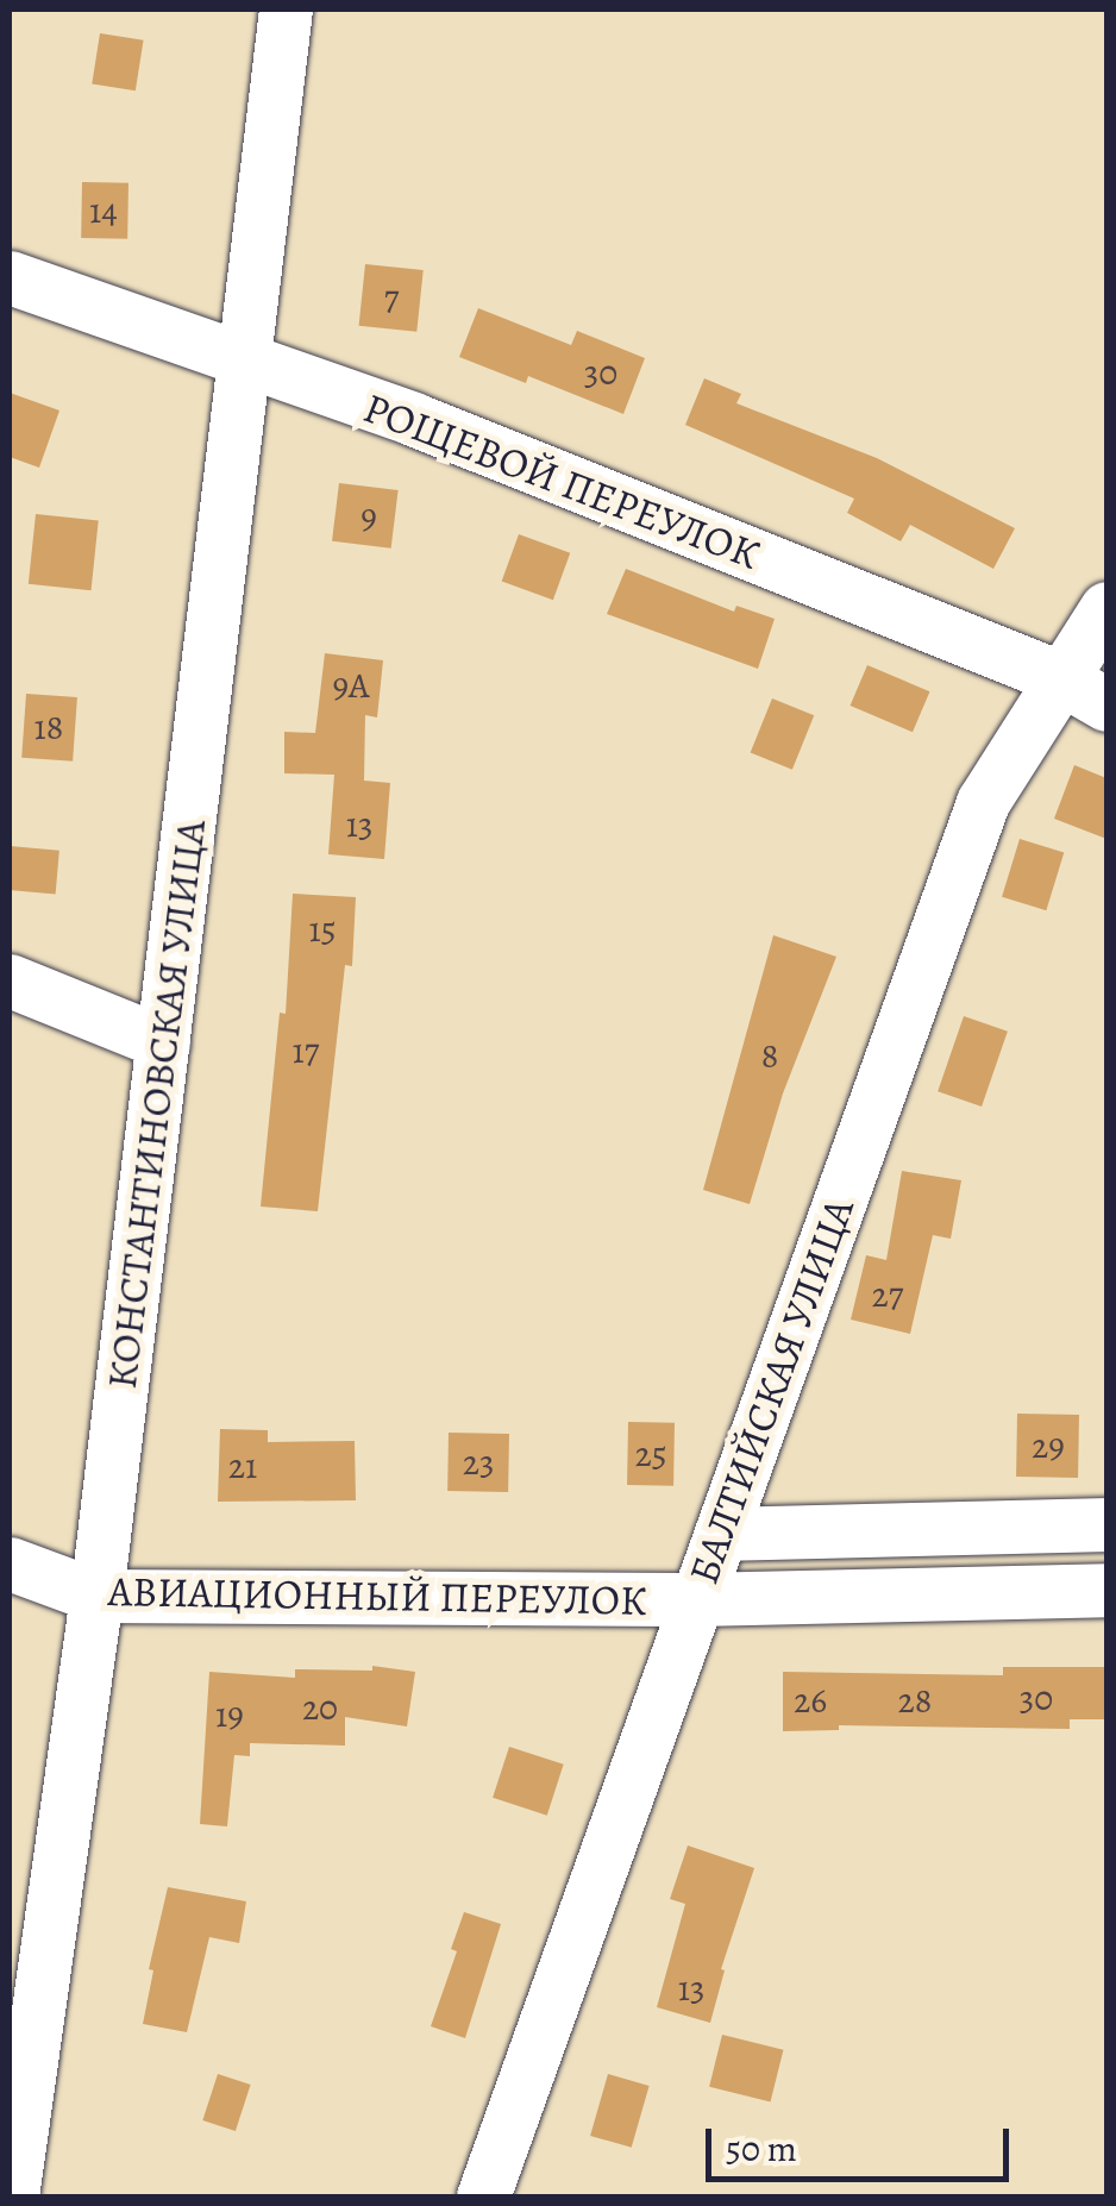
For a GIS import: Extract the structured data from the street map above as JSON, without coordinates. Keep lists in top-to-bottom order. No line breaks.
{"streets":{"street":["РОЩЕВОЙ ПЕРЕУЛОК","КОНСТАНТИНОВСКАЯ УЛИЦА","БАЛТИЙСКАЯ УЛИЦА","АВИАЦИОННЫЙ ПЕРЕУЛОК"]},"crossings":[["РОЩЕВОЙ ПЕРЕУЛОК","КОНСТАНТИНОВСКАЯ УЛИЦА"],["РОЩЕВОЙ ПЕРЕУЛОК","БАЛТИЙСКАЯ УЛИЦА"],["КОНСТАНТИНОВСКАЯ УЛИЦА","АВИАЦИОННЫЙ ПЕРЕУЛОК"],["БАЛТИЙСКАЯ УЛИЦА","АВИАЦИОННЫЙ ПЕРЕУЛОК"]],"house_numbers":["14","7","30","9","9А","18","13","15","17","8","27","29","25","23","21","30","26","28","20","19","13"],"scale_bar":"50 m"}
